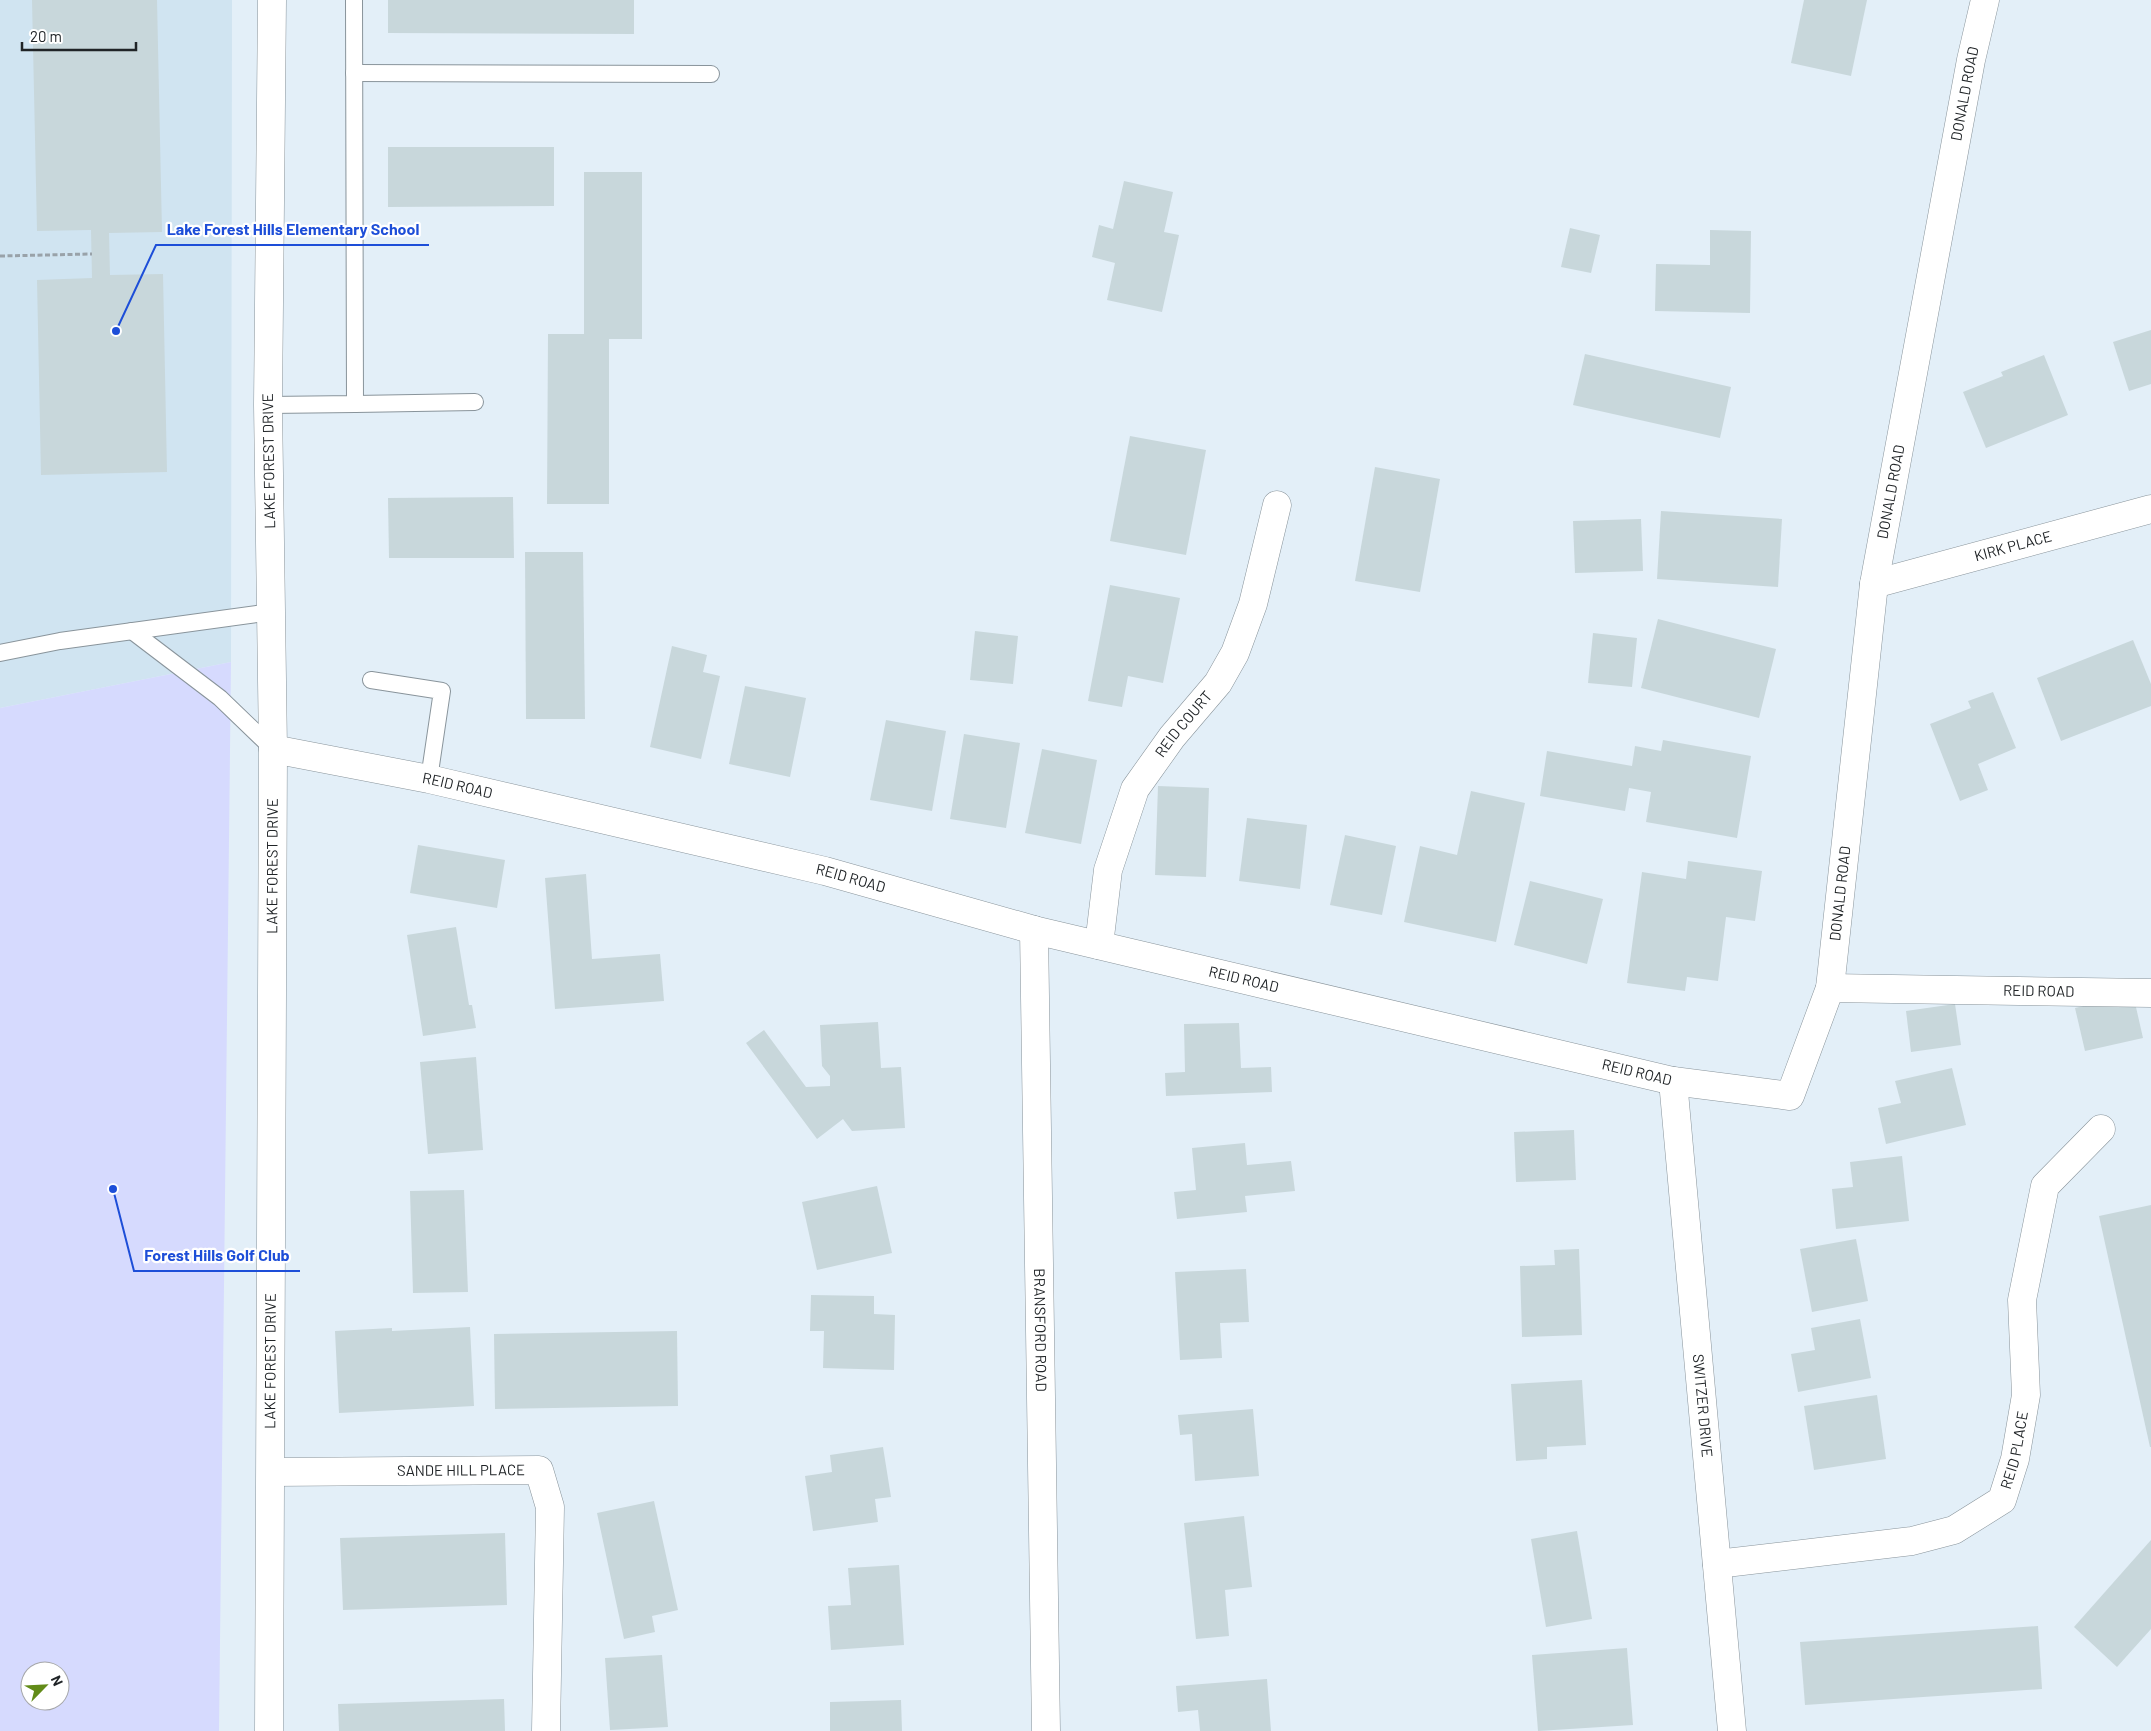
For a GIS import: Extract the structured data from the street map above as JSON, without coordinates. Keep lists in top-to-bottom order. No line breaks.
{"streets":{"street":["DONALD ROAD","LAKE FOREST DRIVE","KIRK PLACE","REID COURT","REID ROAD","BRANSFORD ROAD","SWITZER DRIVE","REID PLACE","SANDE HILL PLACE"]},"crossings":[["DONALD ROAD","KIRK PLACE"],["DONALD ROAD","REID ROAD"],["LAKE FOREST DRIVE","REID ROAD"],["LAKE FOREST DRIVE","SANDE HILL PLACE"],["REID COURT","REID ROAD"],["REID ROAD","BRANSFORD ROAD"],["REID ROAD","SWITZER DRIVE"],["SWITZER DRIVE","REID PLACE"]],"places":["Lake Forest Hills Elementary School","Forest Hills Golf Club"],"scale_bar":"20 m","north":"top right"}
